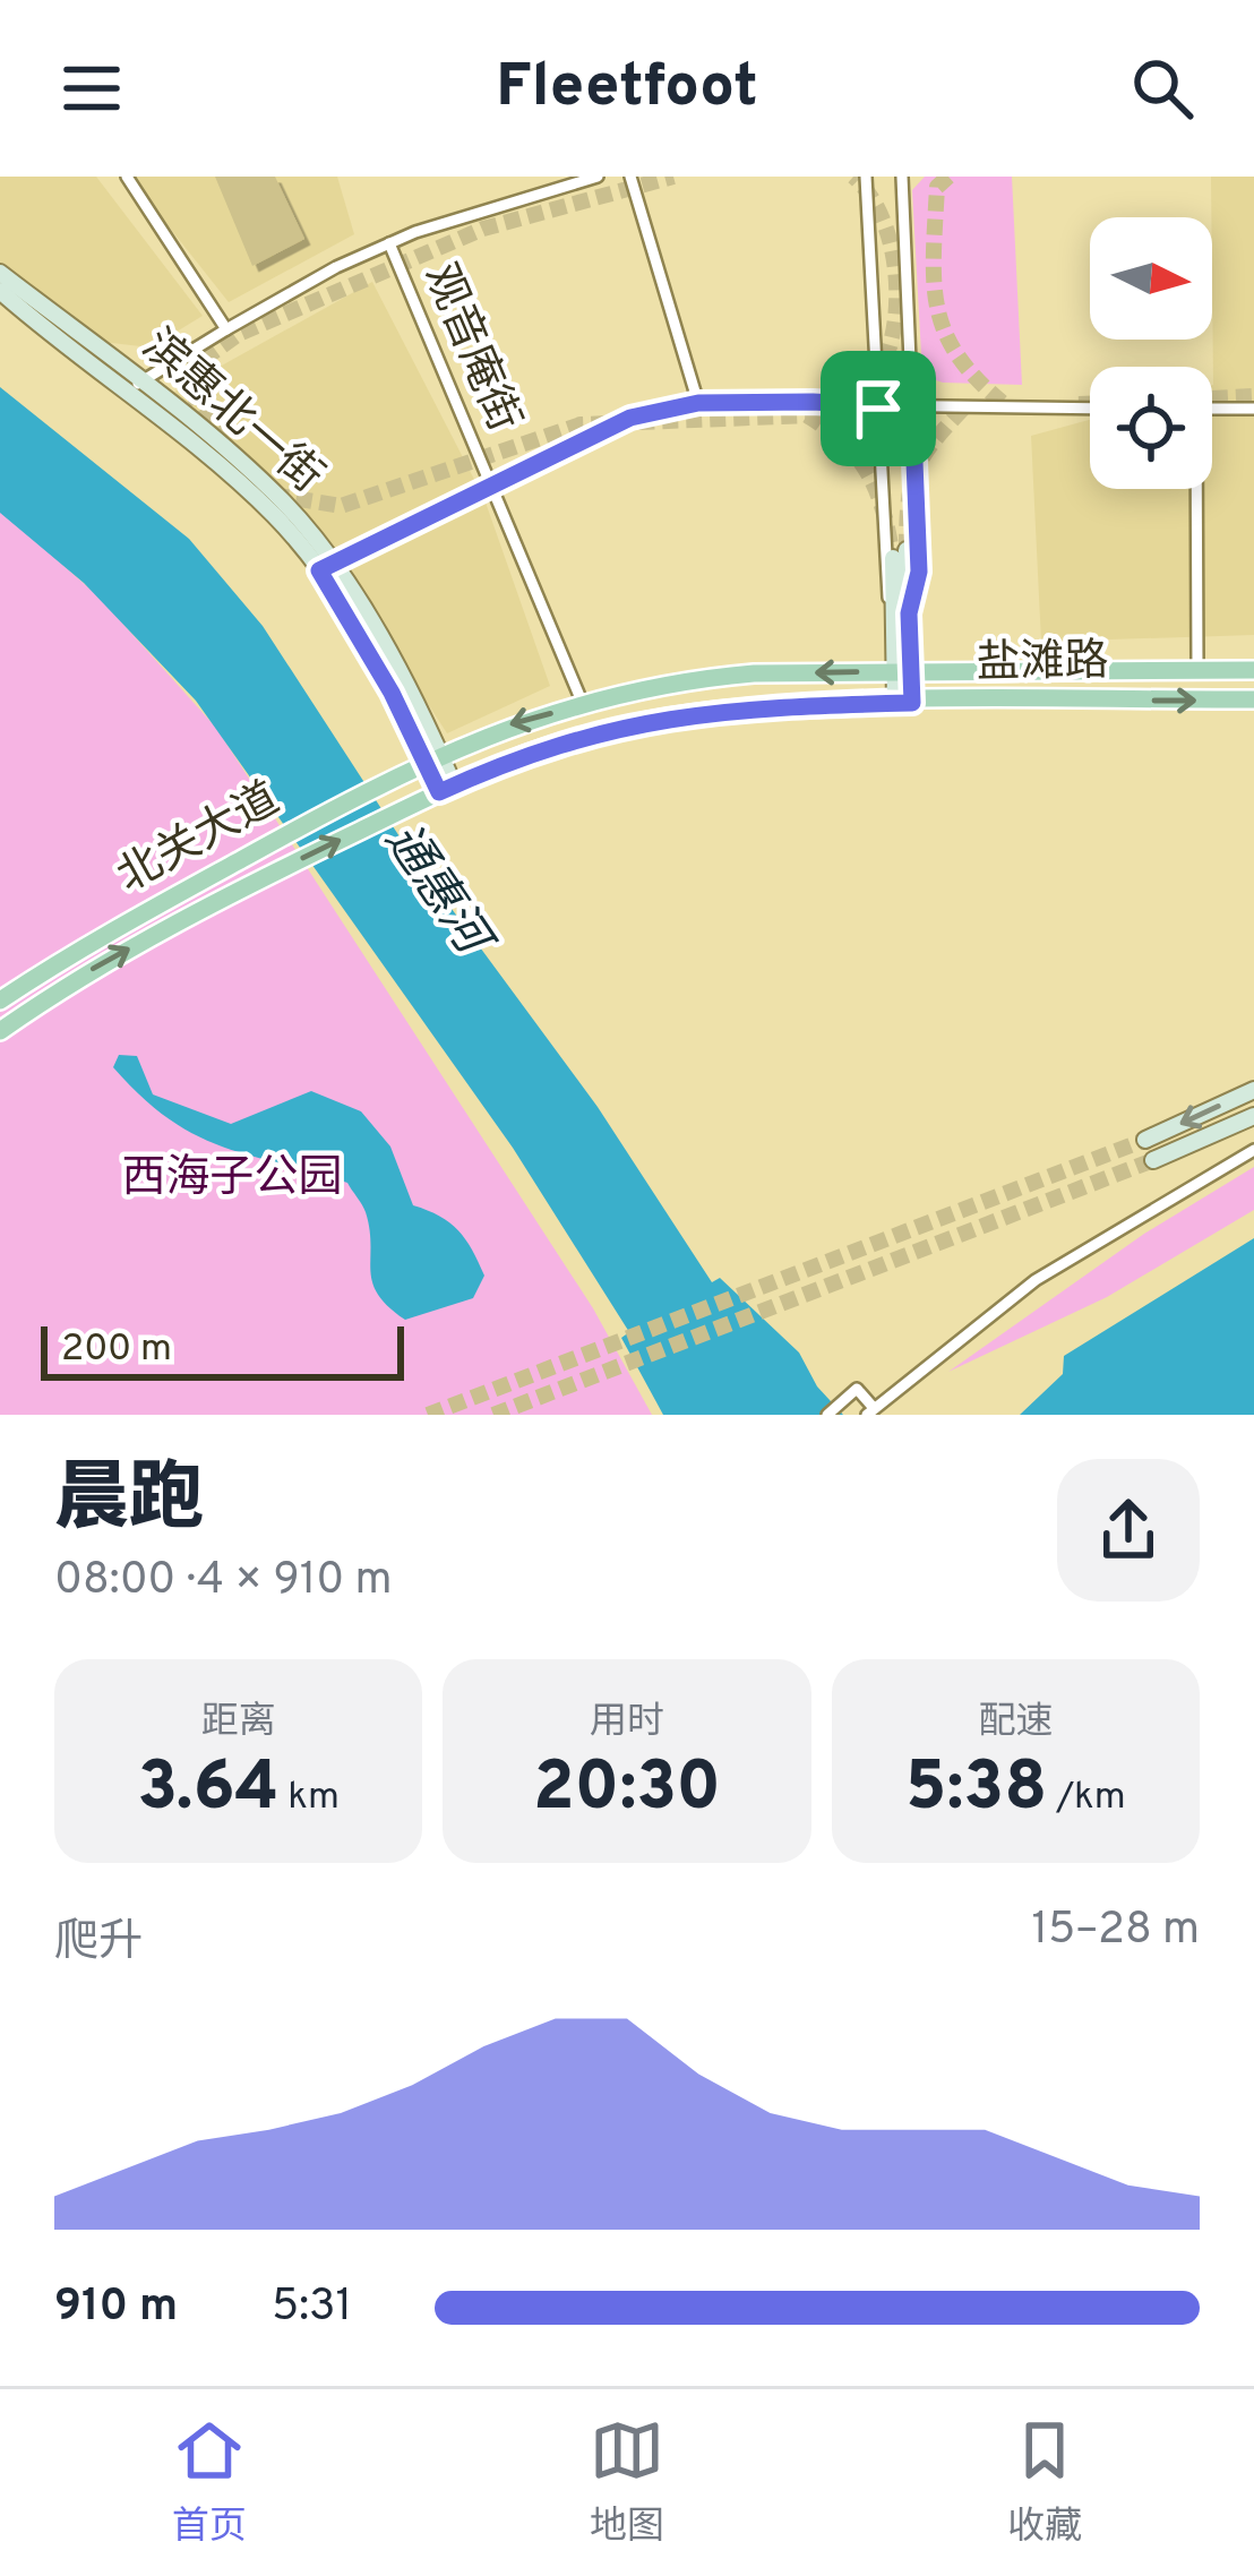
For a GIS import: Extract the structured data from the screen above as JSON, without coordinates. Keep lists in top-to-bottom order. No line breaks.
{"streets":{"main road":["盐滩路","北关大道"],"street":["观音庵街","滨惠北一街"]},"crossings":[["观音庵街","盐滩路"],["滨惠北一街","盐滩路"],["滨惠北一街","北关大道"],["盐滩路","北关大道"]],"water":["通惠河"],"parks":["西海子公园"],"scale_bar":"200 m","north":"right","page":{"header":"Fleetfoot","scale":"200 m","heading":["晨跑","08:00 · 4 × 910 m"],"stats":[["距离","3.64 km"],["用时","20:30"],["配速","5:38 /km"]],"chart":["爬升","15–28 m"],"list":[{"name":"910 m","note":"5:31"}],"tabs":["首页","地图","收藏"]}}
